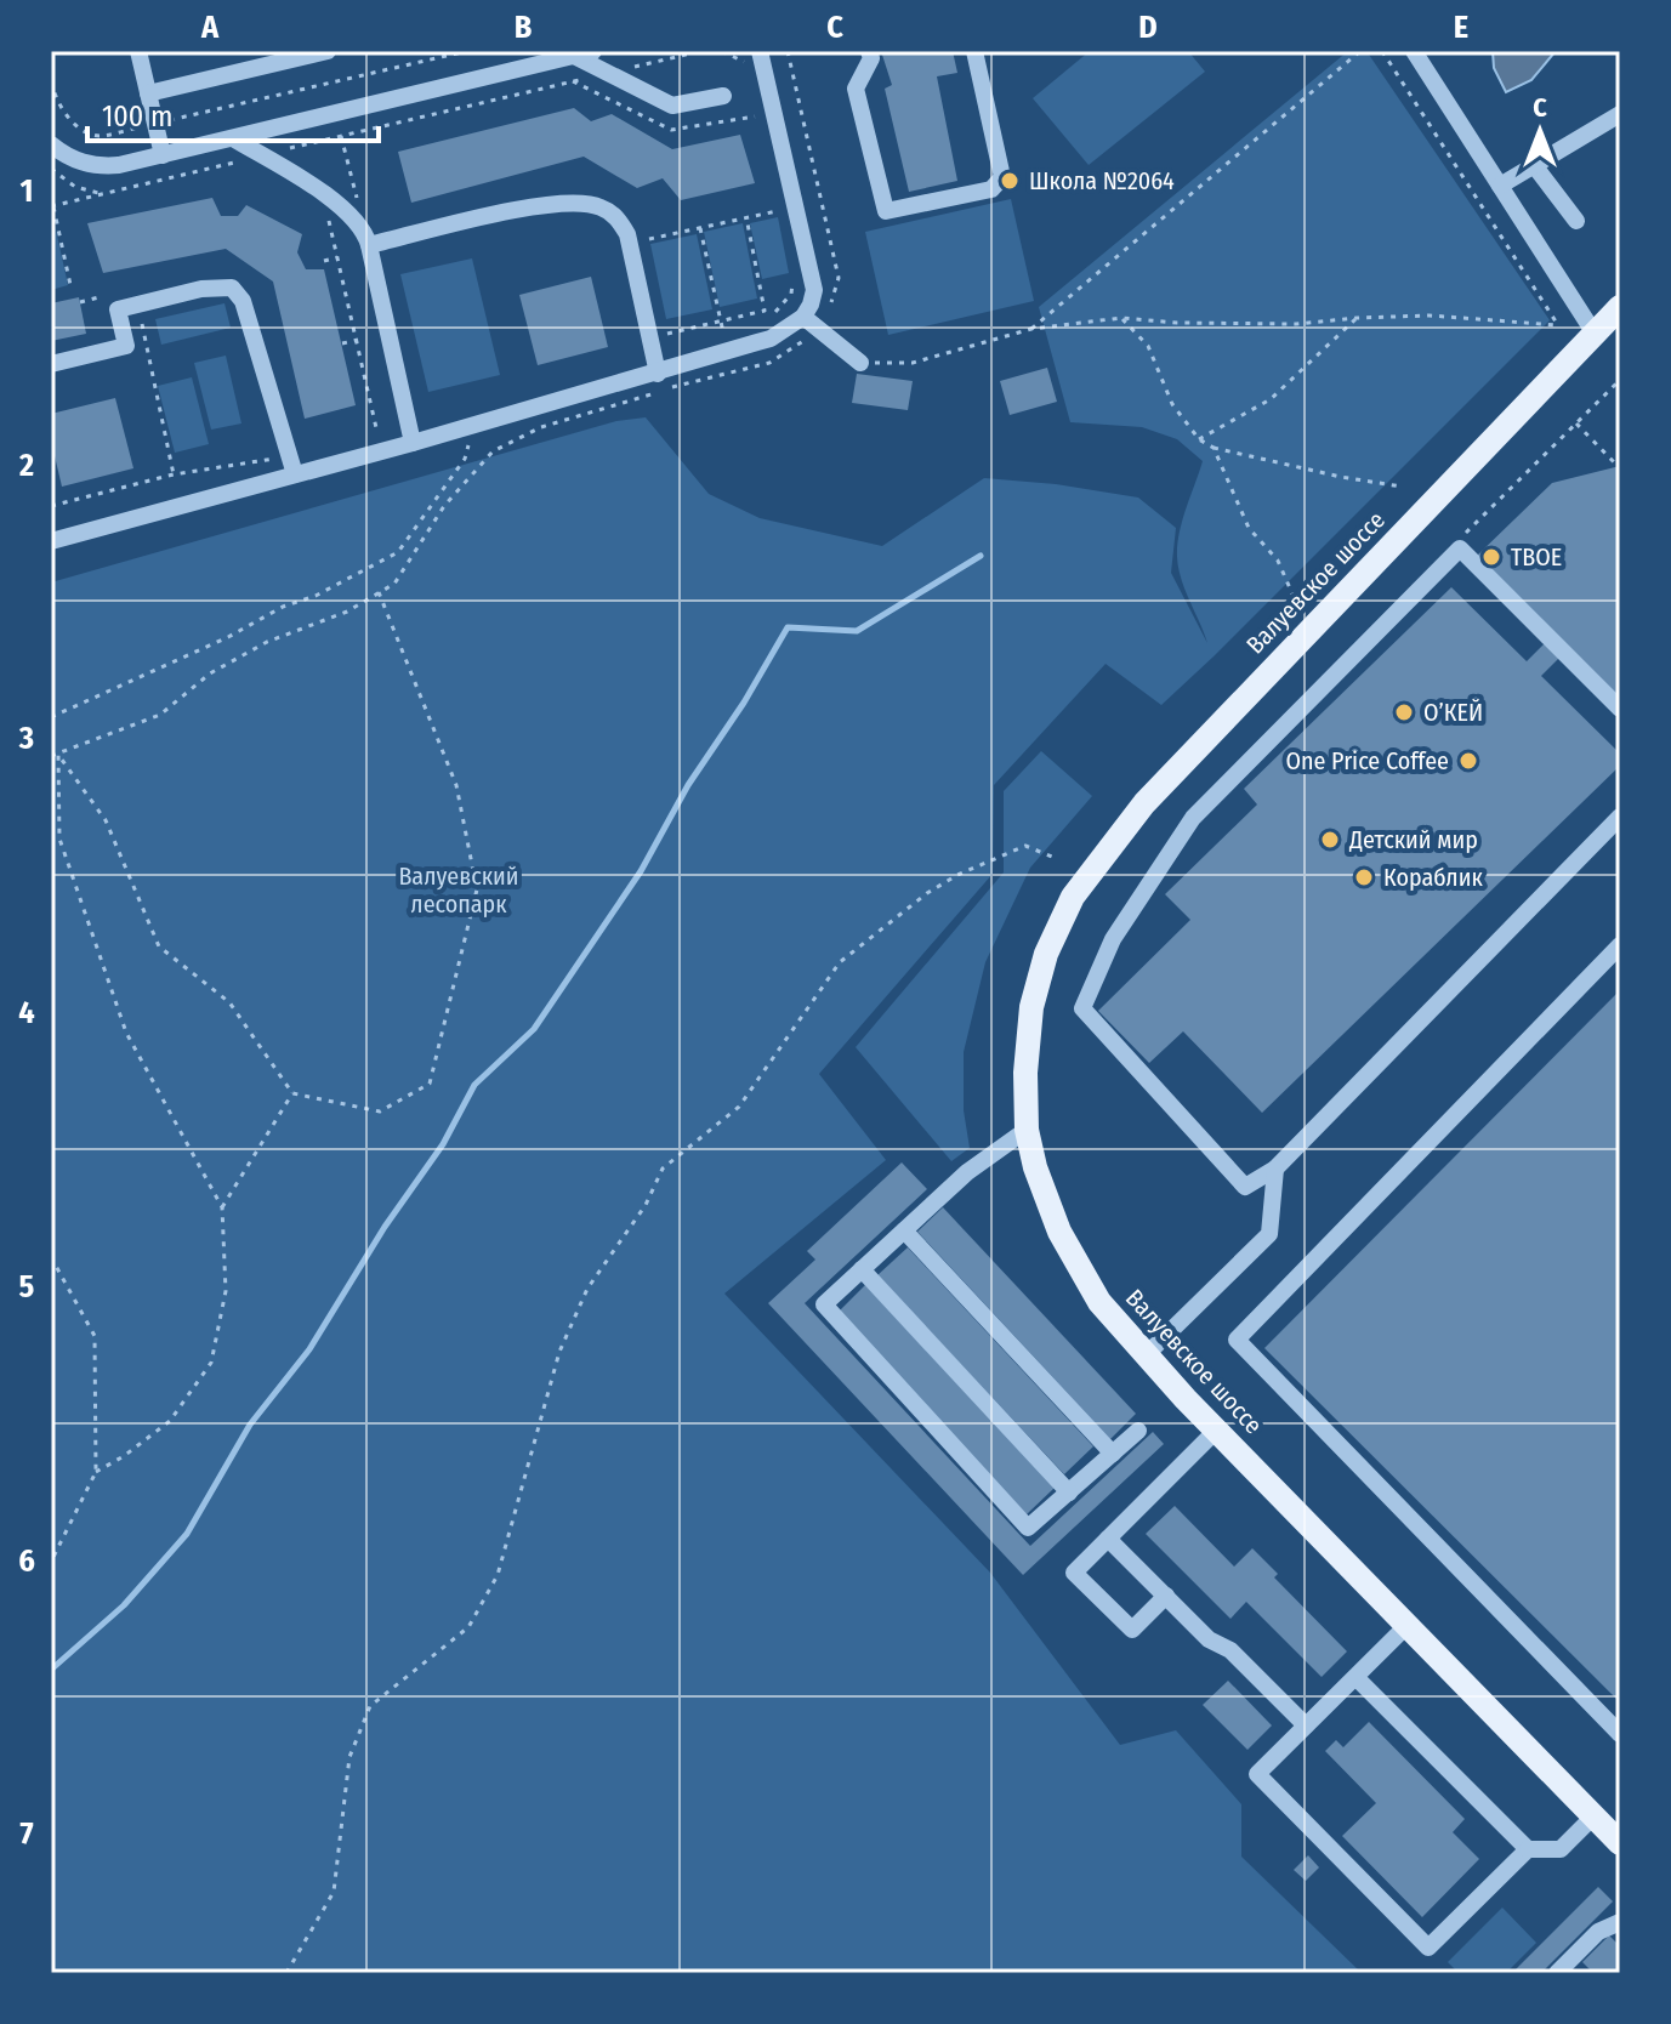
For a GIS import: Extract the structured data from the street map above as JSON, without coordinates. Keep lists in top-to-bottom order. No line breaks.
{"streets":{"main road":["Валуевское шоссе"]},"parks":["Валуевский лесопарк"],"places":["Школа №2064","ТВОЕ","О’КЕЙ","One Price Coffee","Детский мир","Кораблик"],"scale_bar":"100 m","north":"top","grid":{"columns":["A","B","C","D","E"],"rows":["1","2","3","4","5","6","7"]}}
